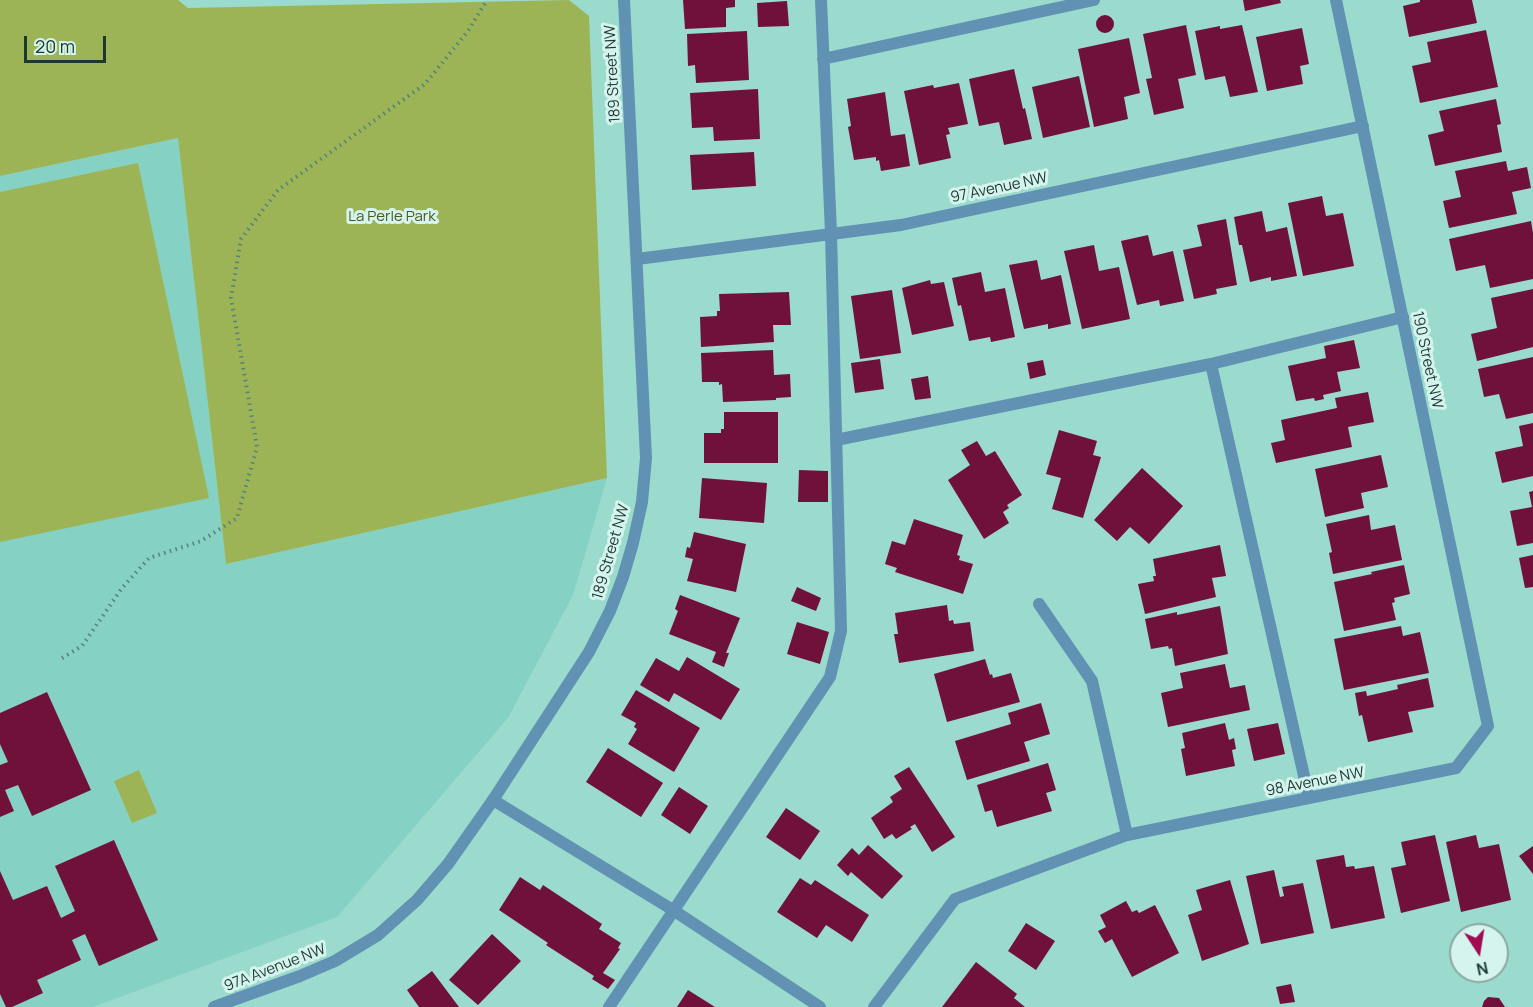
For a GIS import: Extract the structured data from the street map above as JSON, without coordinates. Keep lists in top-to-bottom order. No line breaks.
{"streets":{"street":["189 Street NW","97 Avenue NW","190 Street NW","98 Avenue NW","97A Avenue NW"]},"crossings":[["189 Street NW","97 Avenue NW"],["189 Street NW","97A Avenue NW"],["97 Avenue NW","190 Street NW"],["190 Street NW","98 Avenue NW"]],"parks":["La Perle Park"],"scale_bar":"20 m","north":"bottom"}
